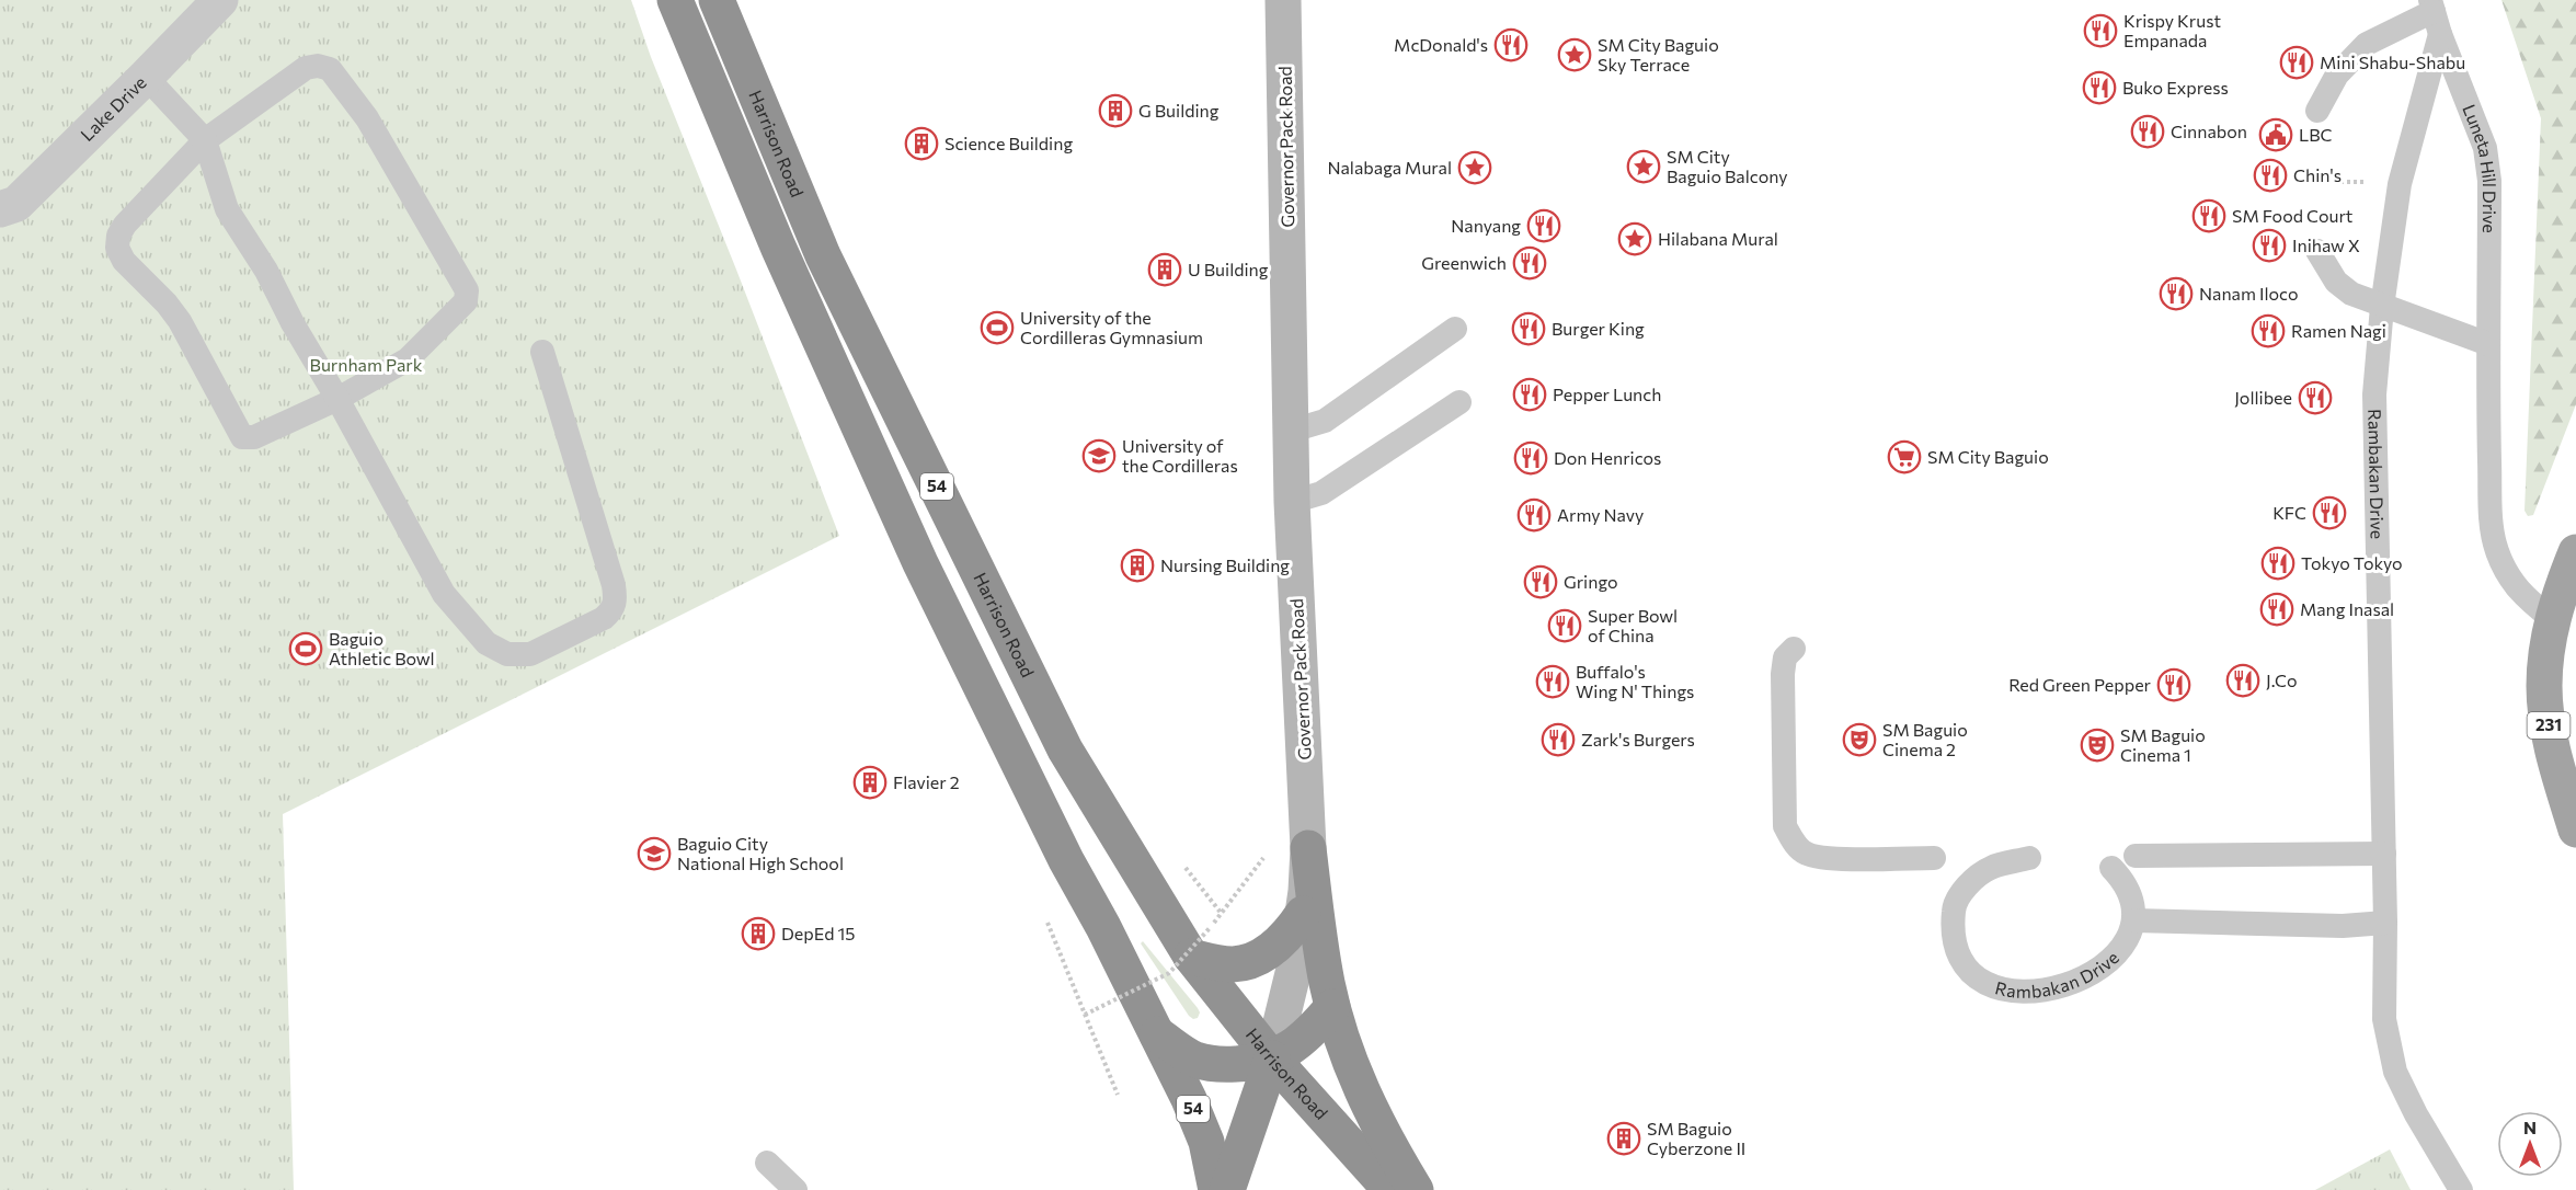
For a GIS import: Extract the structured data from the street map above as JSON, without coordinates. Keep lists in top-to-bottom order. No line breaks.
{"streets":{"highway":["Harrison Road","Governor Pack Road","54"],"main road":["231"],"street":["Lake Drive"],"lane":["Luneta Hill Drive","Rambakan Drive"]},"crossings":[["Harrison Road","Governor Pack Road"],["Luneta Hill Drive","Rambakan Drive"],["Luneta Hill Drive","231"]],"parks":["Burnham Park"],"places":{"restaurant":["Krispy Krust Empanada","McDonald's","Mini Shabu-Shabu","Buko Express","Cinnabon","Chin's","SM Food Court","Nanyang","Inihaw X","Greenwich","Nanam Iloco","Burger King","Ramen Nagi","Pepper Lunch","Jollibee","Don Henricos","KFC","Army Navy","Tokyo Tokyo","Gringo","Mang Inasal","Super Bowl of China","J.Co","Buffalo's Wing N' Things","Red Green Pepper","Zark's Burgers"],"place":["SM City Baguio Sky Terrace","SM City Baguio Balcony","Nalabaga Mural","Hilabana Mural"],"building":["G Building","Science Building","U Building","Nursing Building","Flavier 2","DepEd 15","SM Baguio Cyberzone II"],"public building":["LBC"],"sports":["University of the Cordilleras Gymnasium","Baguio Athletic Bowl"],"school or university":["University of the Cordilleras","Baguio City National High School"],"supermarket":["SM City Baguio"],"theatre":["SM Baguio Cinema 2","SM Baguio Cinema 1"]},"north":"top"}
